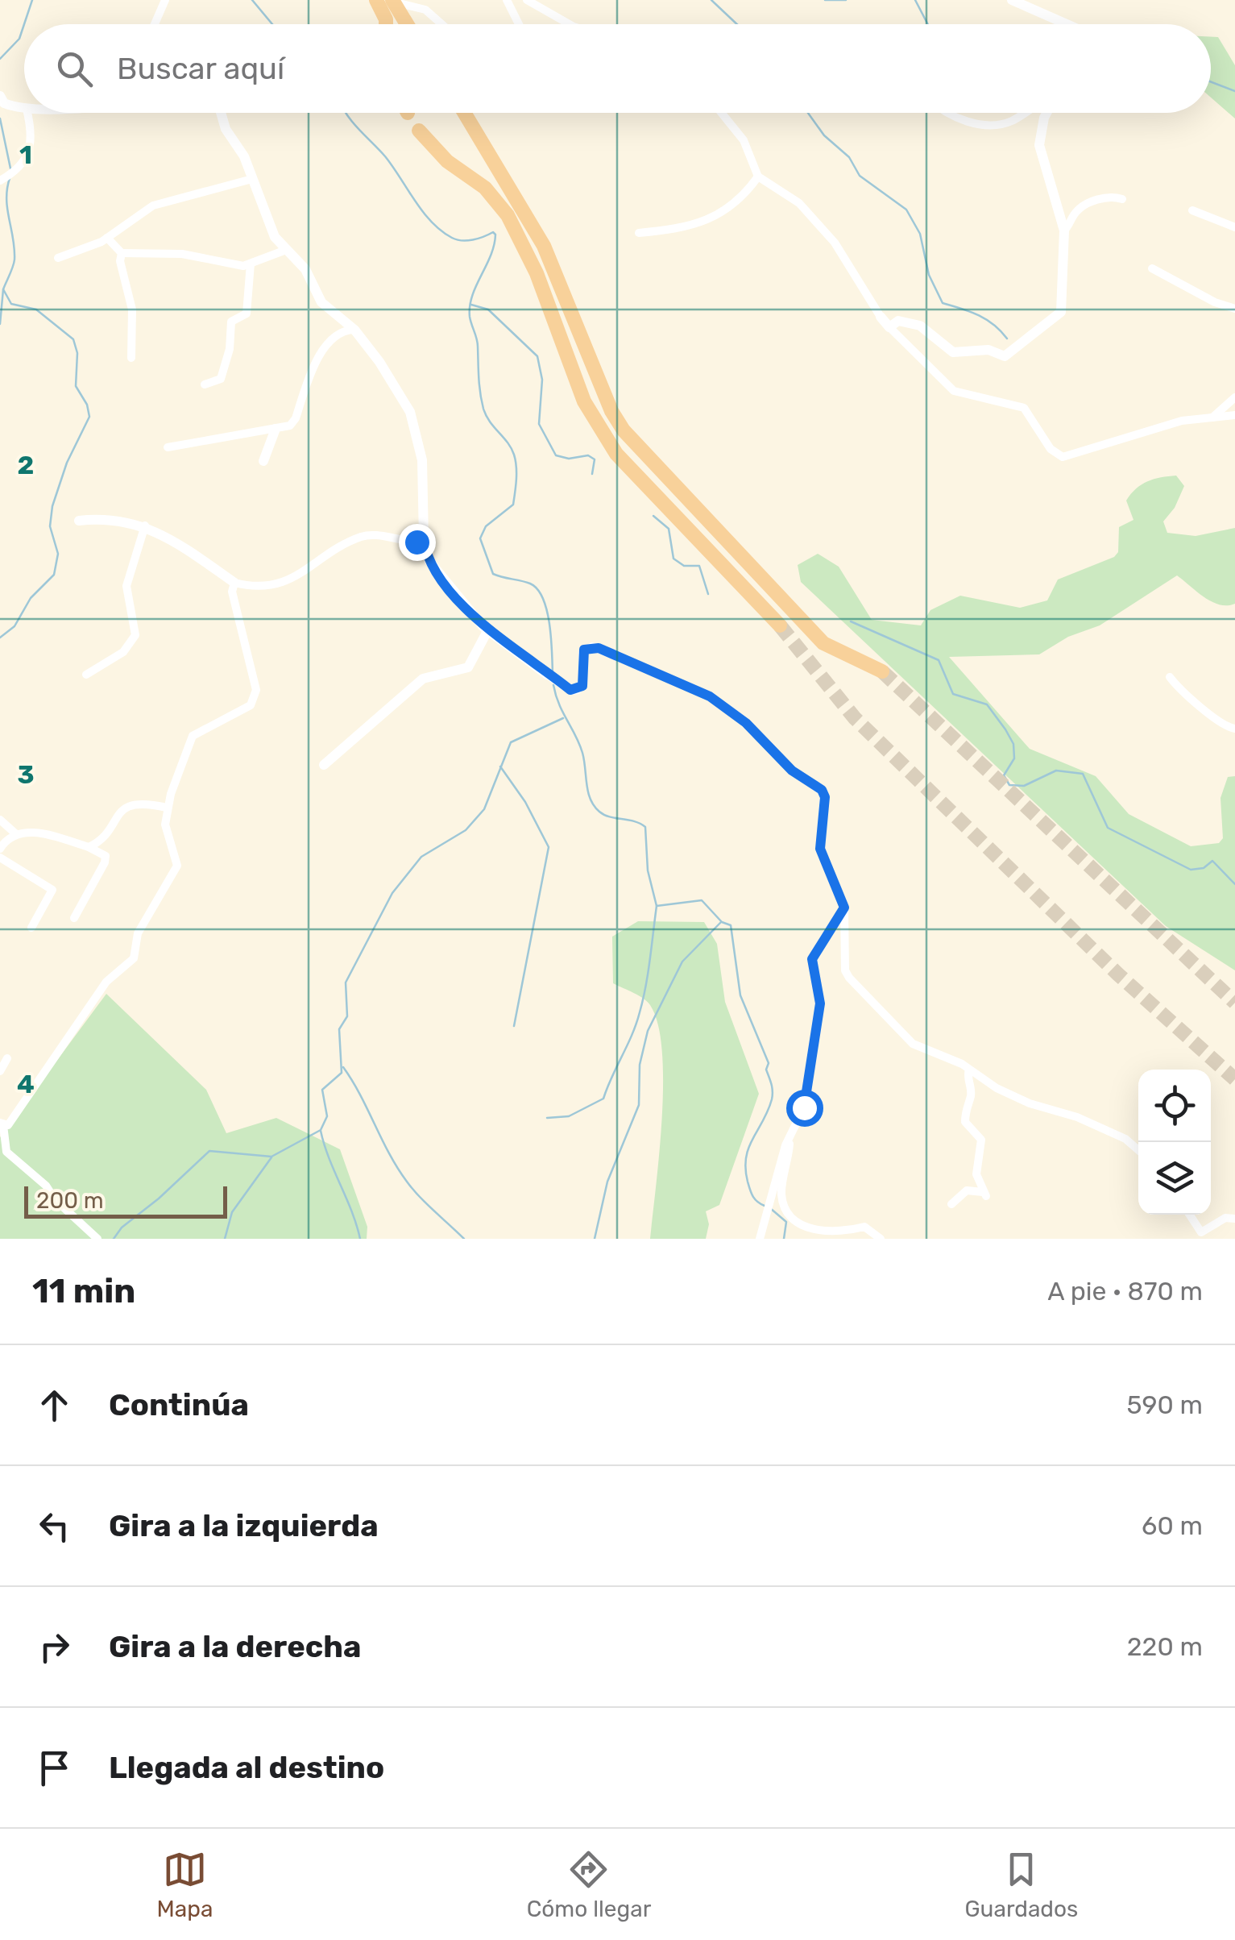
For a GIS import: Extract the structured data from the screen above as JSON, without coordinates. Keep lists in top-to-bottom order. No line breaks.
{"scale_bar":"200 m","page":{"search":"Buscar aquí","scale":"200 m","heading":["11 min","A pie · 870 m"],"list":[["Continúa","590 m"],["Gira a la izquierda","60 m"],["Gira a la derecha","220 m"],"Llegada al destino"],"nav":["Mapa","Cómo llegar","Guardados"]},"grid":{"rows":["1","2","3","4"]}}
